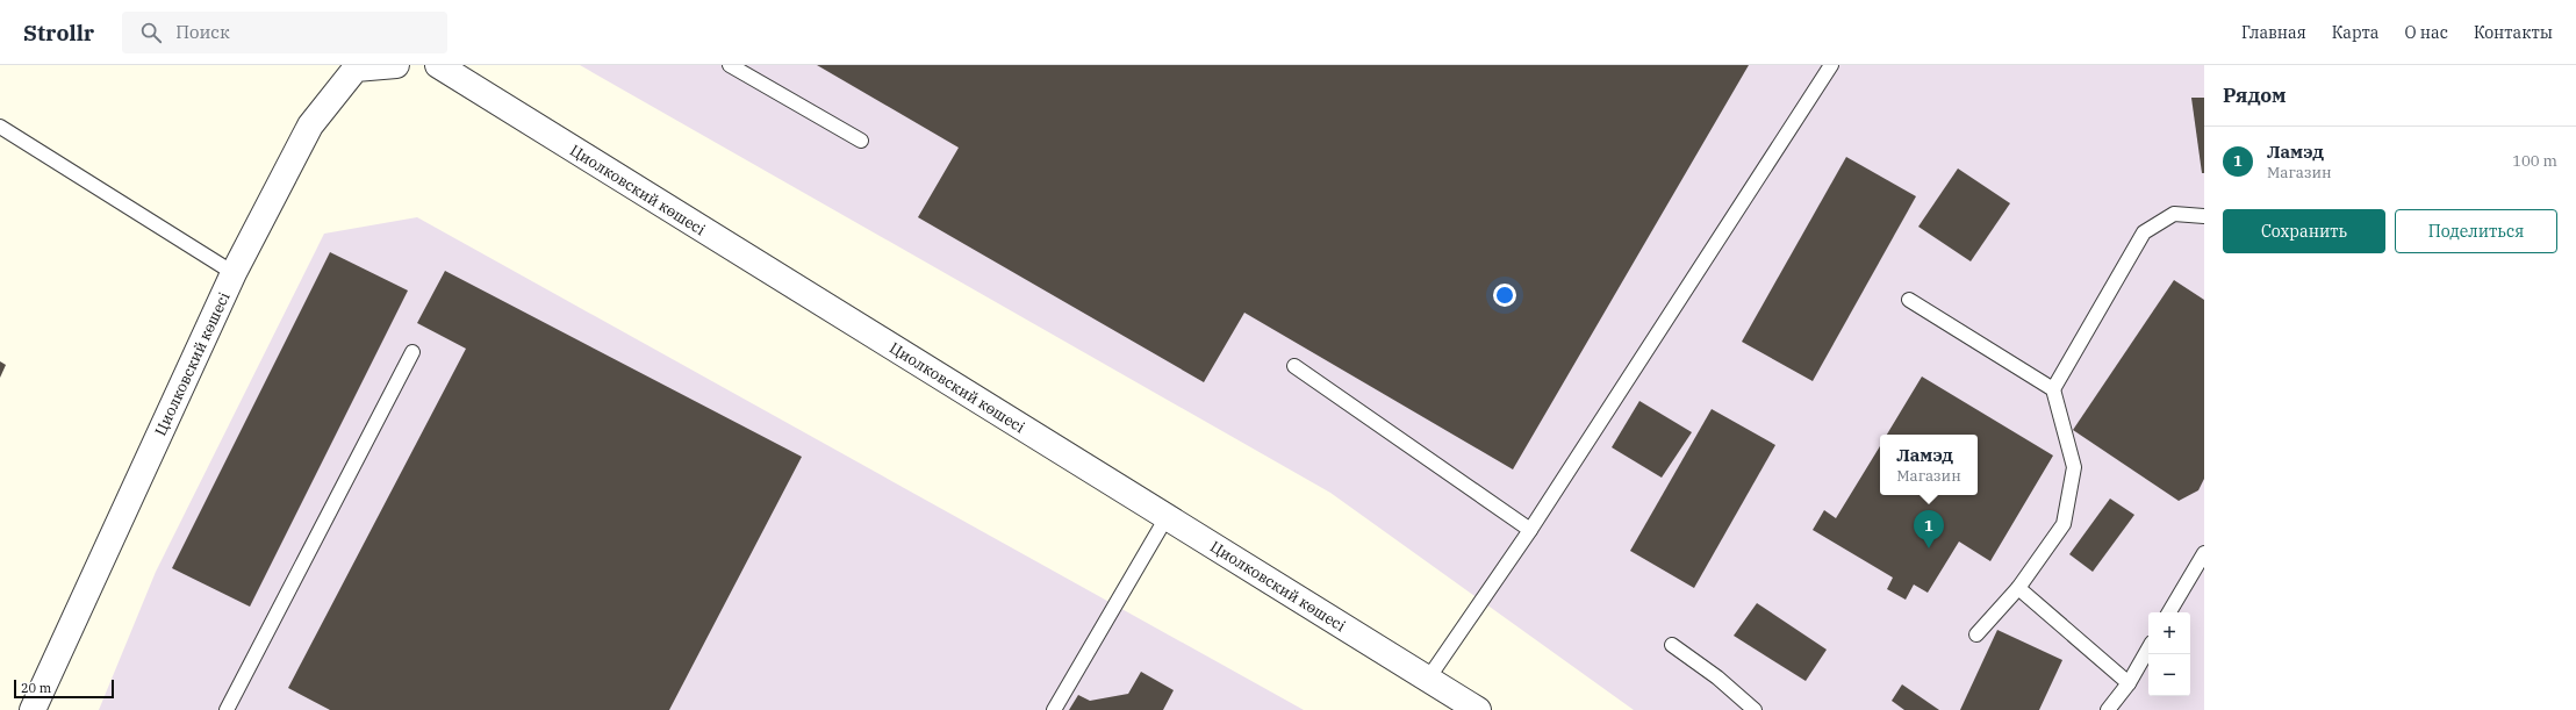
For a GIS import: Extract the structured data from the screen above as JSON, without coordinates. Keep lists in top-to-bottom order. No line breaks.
{"streets":{"street":["Циолковский көшесі"]},"scale_bar":"20 m","page":{"header":"Strollr","search":"Поиск","nav":["Главная","Карта","О нас","Контакты"],"heading":"Рядом","list":[{"mark":"1","name":"Ламэд","note":"Магазин","value":"100 m"}],"buttons":["Сохранить","Поделиться"],"popup":["Ламэд","Магазин"],"pins":"1","map_buttons":["+","−"],"scale":"20 m"}}
